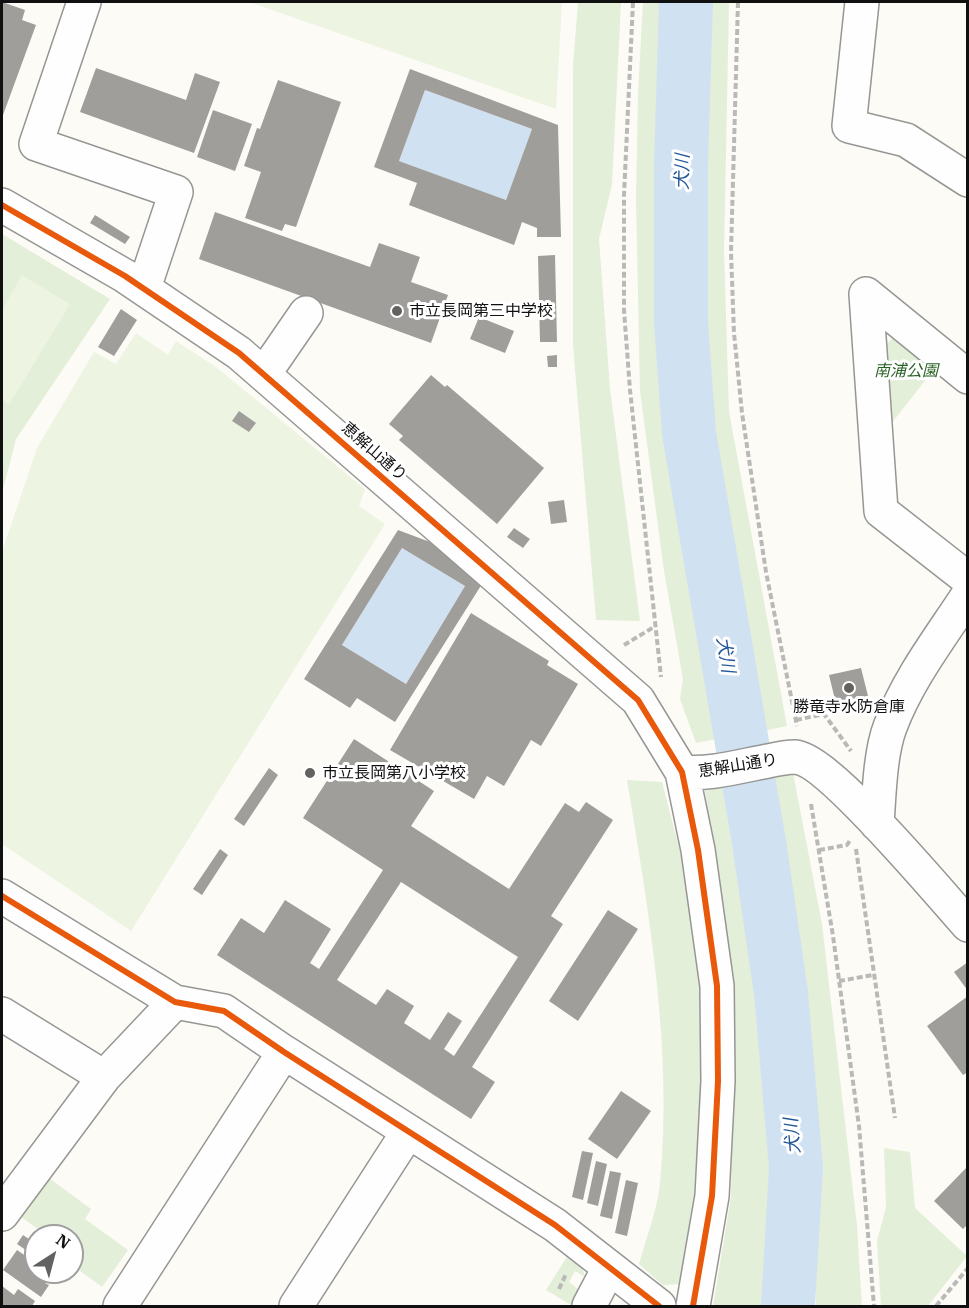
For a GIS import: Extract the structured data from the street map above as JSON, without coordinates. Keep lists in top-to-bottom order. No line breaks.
{"streets":{"street":["恵解山通り"]},"water":["犬川"],"parks":["南浦公園"],"places":["市立長岡第三中学校","勝竜寺水防倉庫","市立長岡第八小学校"],"north":"top right"}
